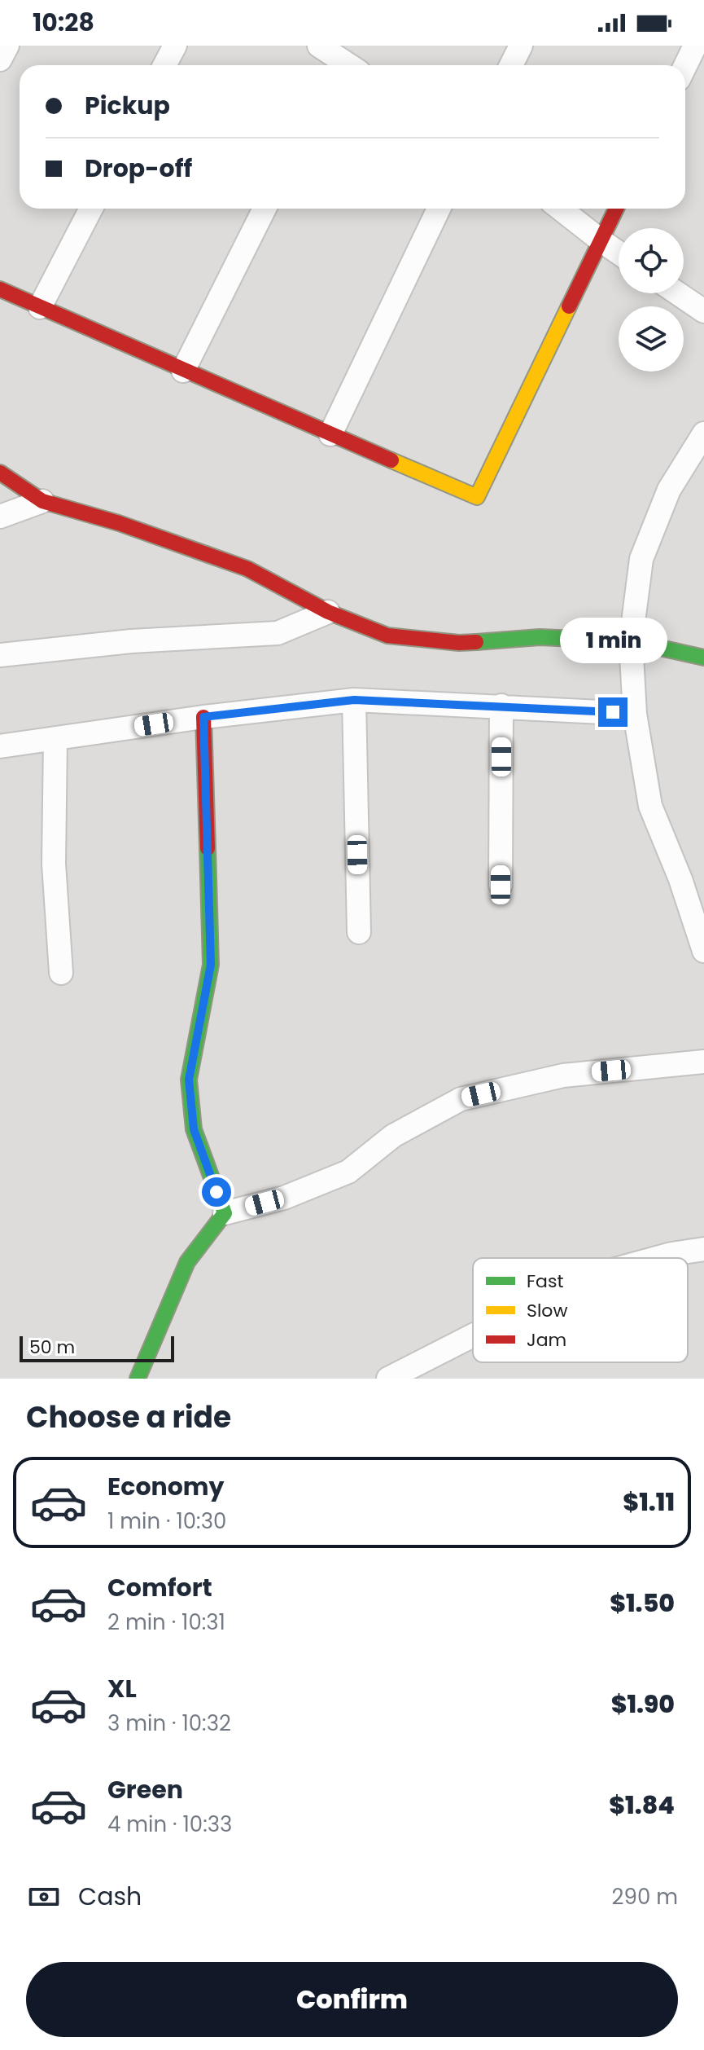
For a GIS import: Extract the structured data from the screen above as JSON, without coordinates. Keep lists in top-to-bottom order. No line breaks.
{"legend":["Fast","Slow","Jam"],"scale_bar":"50 m","page":{"status":"10:28","banner":["Pickup","Drop-off"],"bubble":"1 min","scale":"50 m","heading":"Choose a ride","list":[{"name":"Economy","note":"1 min · 10:30","value":"$1.11"},{"name":"Comfort","note":"2 min · 10:31","value":"$1.50"},{"name":"XL","note":"3 min · 10:32","value":"$1.90"},{"name":"Green","note":"4 min · 10:33","value":"$1.84"}],"pay":["Cash","290 m"],"buttons":"Confirm"}}
